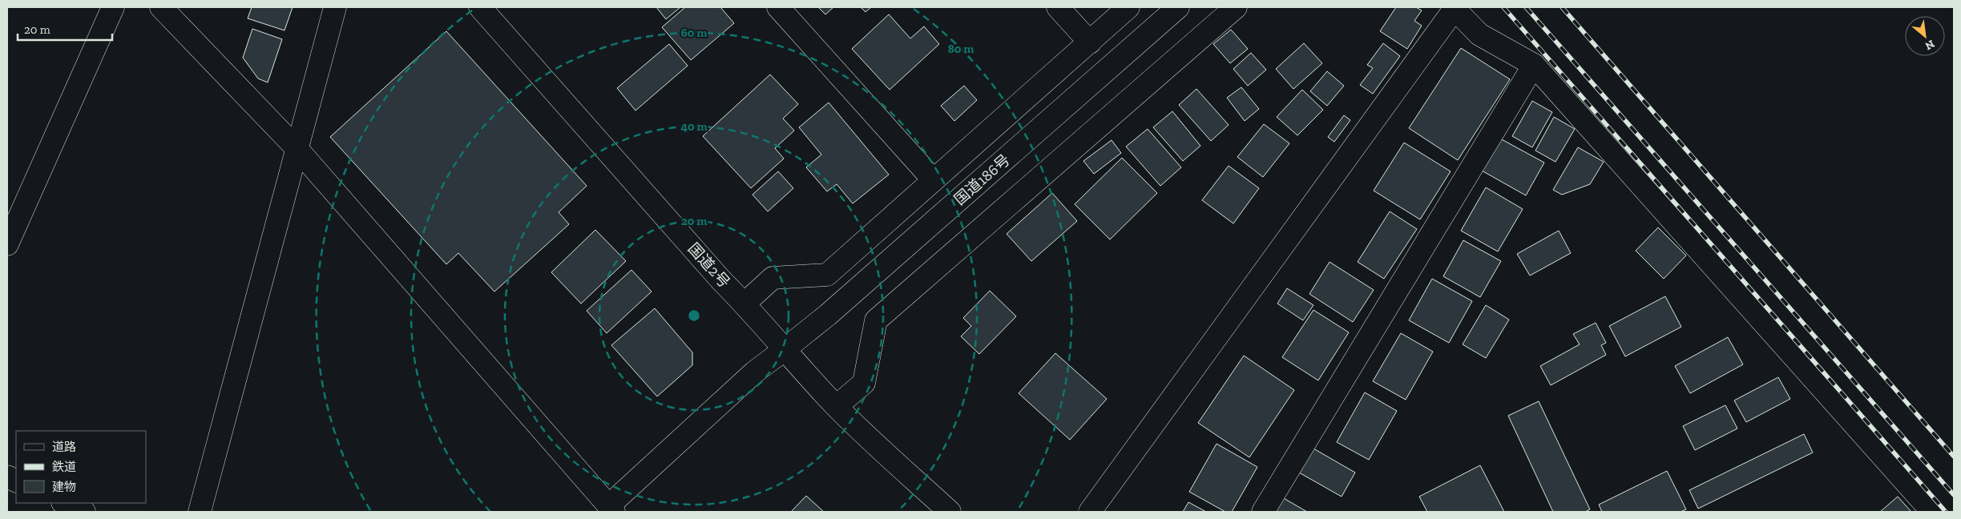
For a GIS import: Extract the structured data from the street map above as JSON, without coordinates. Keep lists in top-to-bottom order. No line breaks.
{"streets":{"main road":["国道186号","国道2号"]},"crossings":[["国道186号","国道2号"]],"legend":["道路","鉄道","建物"],"scale_bar":"20 m","north":"bottom right","rings":["60 m","80 m","40 m","20 m"]}
